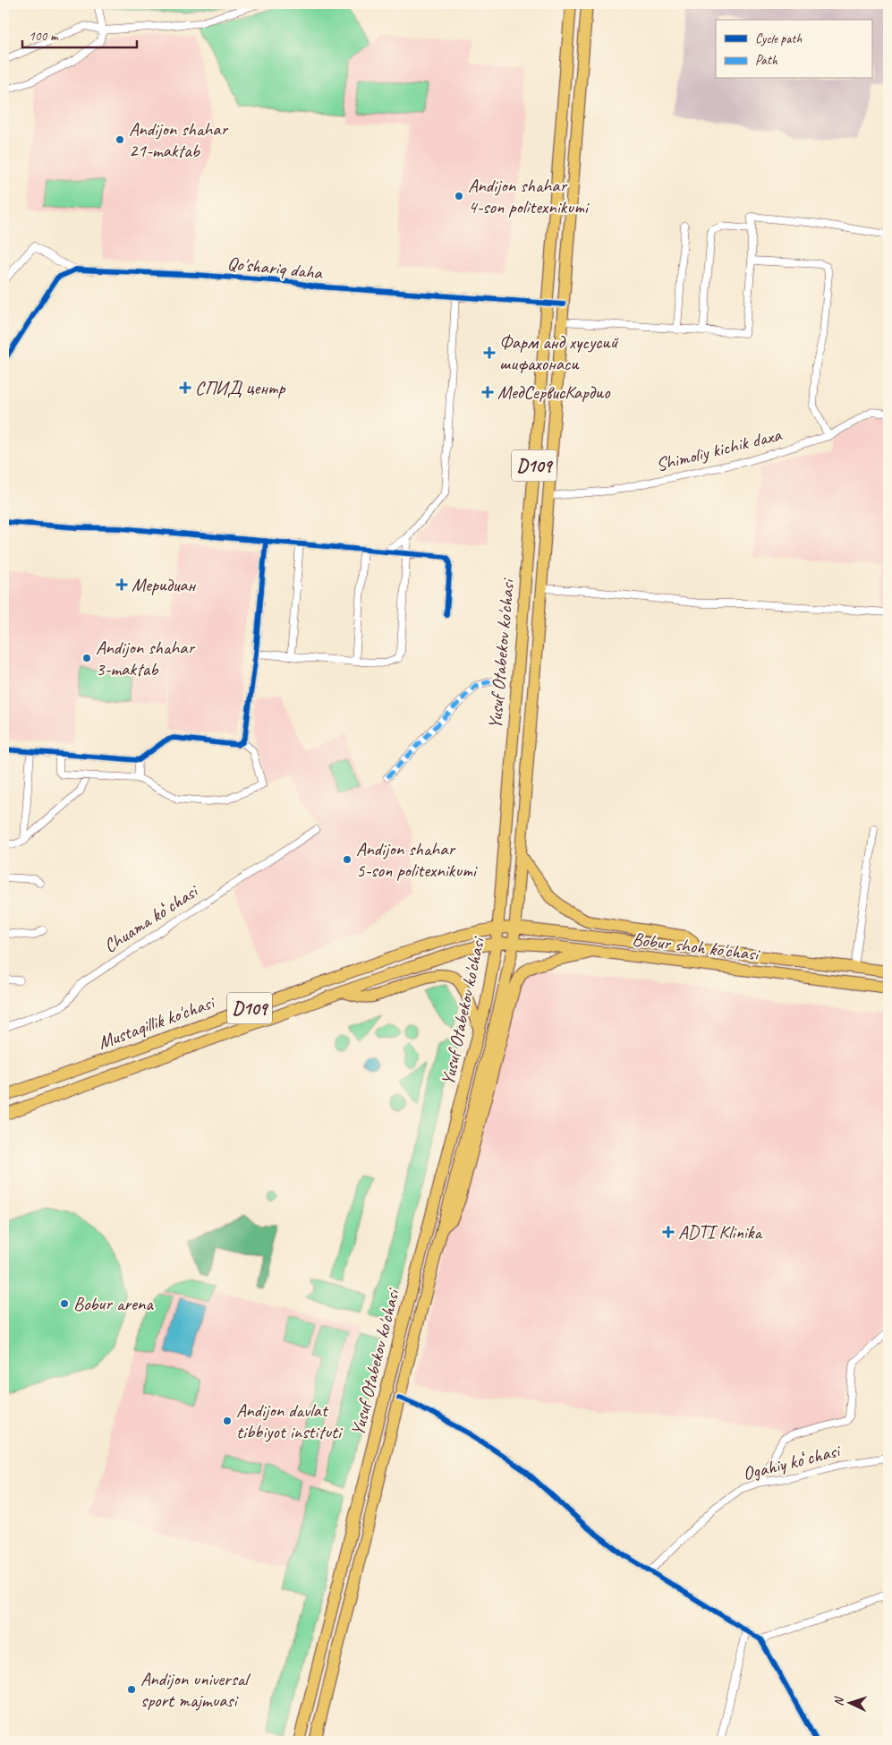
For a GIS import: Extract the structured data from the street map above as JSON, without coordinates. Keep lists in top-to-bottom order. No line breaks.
{"streets":{"main road":["D109","Yusuf Otabekov ko'chasi","Bobur shoh ko'chasi","Mustaqillik ko'chasi"],"street":["Qo'shariq daha","Shimoliy kichik daxa","Chuama koʻchasi","Ogahiy koʻchasi"]},"crossings":[["Qo'shariq daha","Yusuf Otabekov ko'chasi"],["Shimoliy kichik daxa","Yusuf Otabekov ko'chasi"],["Yusuf Otabekov ko'chasi","Bobur shoh ko'chasi"],["Yusuf Otabekov ko'chasi","Mustaqillik ko'chasi"],["Bobur shoh ko'chasi","Mustaqillik ko'chasi"]],"places":{"other":["Andijon shahar 21-maktab","Andijon shahar 4-son politexnikumi","Andijon shahar 3-maktab","Andijon shahar 5-son politexnikumi","Bobur arena","Andijon davlat tibbiyot instituti","Andijon universal sport majmuasi"],"health":["Фарм анд хусусий шифахонаси","СПИД центр","МедСервисКардио","Меридиан","ADTI Klinika"]},"legend":["Cycle path","Path"],"scale_bar":"100 m","north":"left"}
